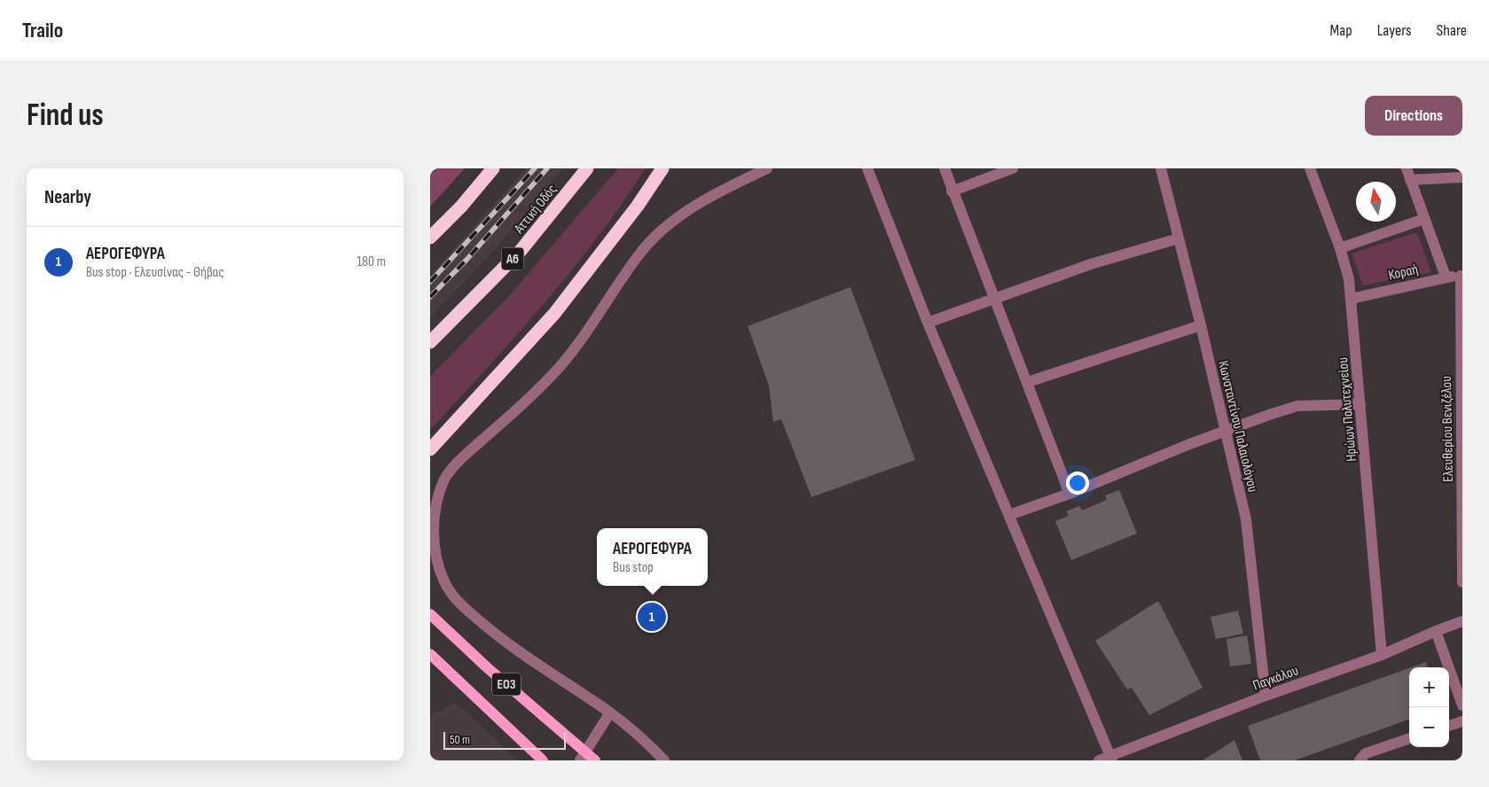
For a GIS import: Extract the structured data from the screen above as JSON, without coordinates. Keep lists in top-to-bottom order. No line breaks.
{"streets":{"highway":["Αττική Οδός","Α6"],"main road":["ΕΟ3"],"street":["Κοραή","Ηρώων Πολυτεχνείου","Κωνσταντίνου Παλαιολόγου","Ελευθερίου Βενιζέλου","Παγκάλου"]},"crossings":[["Κοραή","Ηρώων Πολυτεχνείου"],["Κοραή","Ελευθερίου Βενιζέλου"],["Ηρώων Πολυτεχνείου","Παγκάλου"],["Κωνσταντίνου Παλαιολόγου","Παγκάλου"]],"scale_bar":"50 m","north":"top","page":{"header":"Trailo","nav":["Map","Layers","Share"],"buttons":"Directions","title":"Find us","heading":"Nearby","list":[{"mark":"1","name":"ΑΕΡΟΓΕΦΥΡΑ","note":"Bus stop · Ελευσίνας - Θήβας","value":"180 m"}],"popup":["ΑΕΡΟΓΕΦΥΡΑ","Bus stop"],"pins":"1","map_buttons":["+","−"],"scale":"50 m"}}
